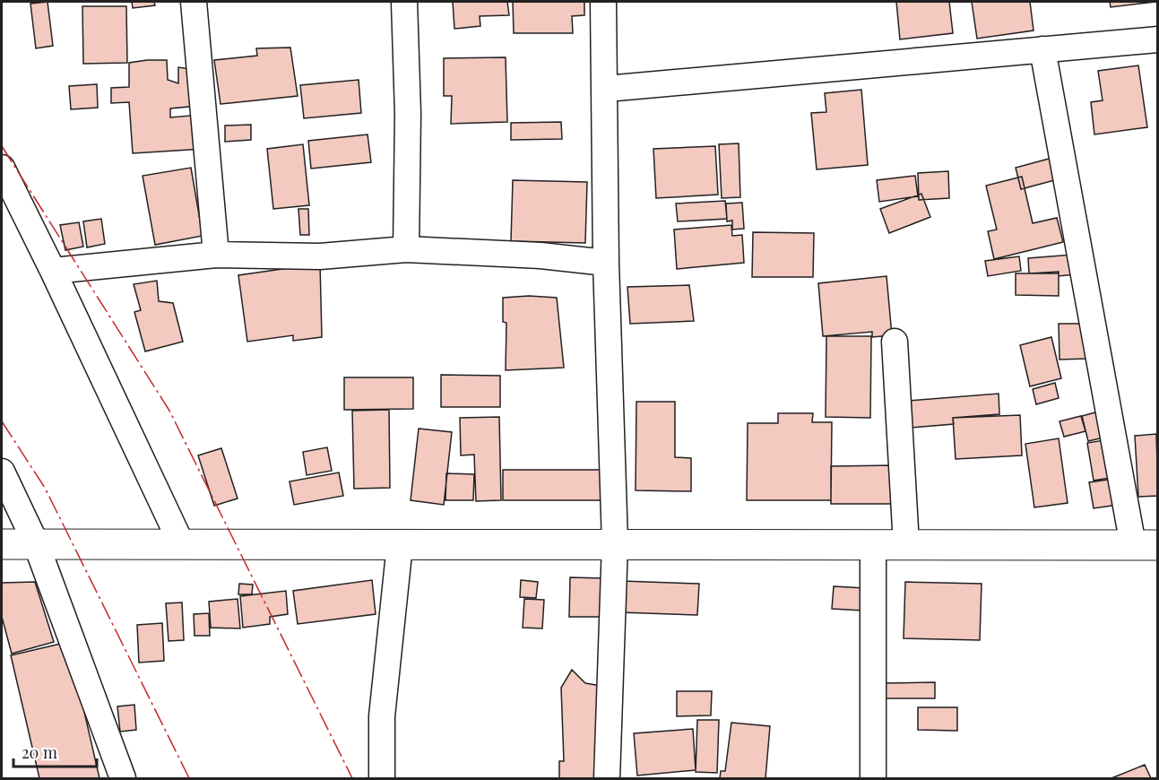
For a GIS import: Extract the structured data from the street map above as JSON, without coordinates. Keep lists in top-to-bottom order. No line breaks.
{"scale_bar":"20 m"}
